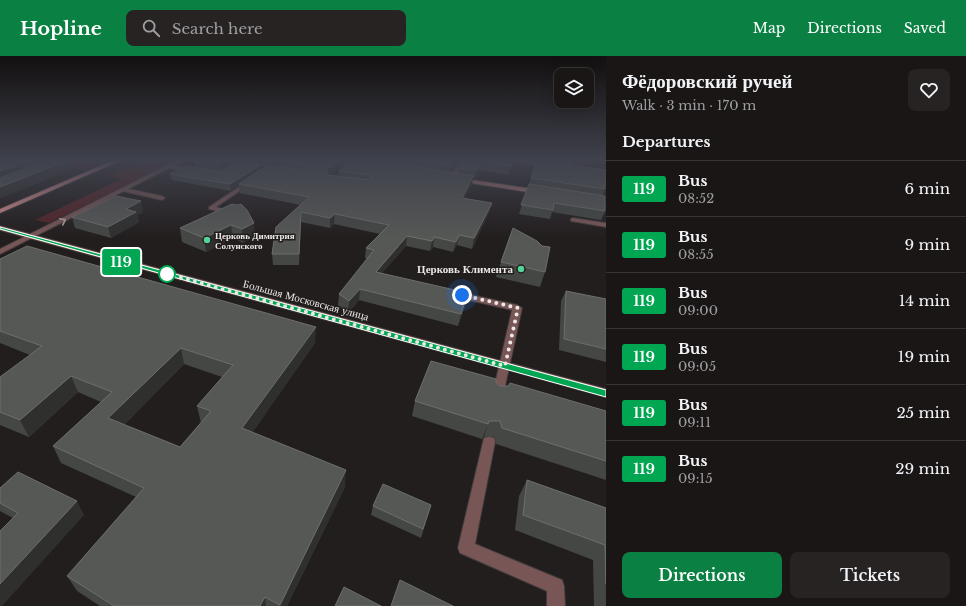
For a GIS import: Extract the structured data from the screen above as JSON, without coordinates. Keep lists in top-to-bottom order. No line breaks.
{"streets":{"street":["Большая Московская улица"]},"places":["Церковь Димитрия Солунского","Церковь Климента"],"lines":["bus line 119"],"page":{"header":"Hopline","search":"Search here","nav":["Map","Directions","Saved"],"on_map":"119","heading":[["Фёдоровский ручей","Walk · 3 min · 170 m"],"Departures"],"list":[{"mark":"119","name":"Bus","note":"08:52","value":"6 min"},{"mark":"119","name":"Bus","note":"08:55","value":"9 min"},{"mark":"119","name":"Bus","note":"09:00","value":"14 min"},{"mark":"119","name":"Bus","note":"09:05","value":"19 min"},{"mark":"119","name":"Bus","note":"09:11","value":"25 min"},{"mark":"119","name":"Bus","note":"09:15","value":"29 min"}],"buttons":["Directions","Tickets"]}}
